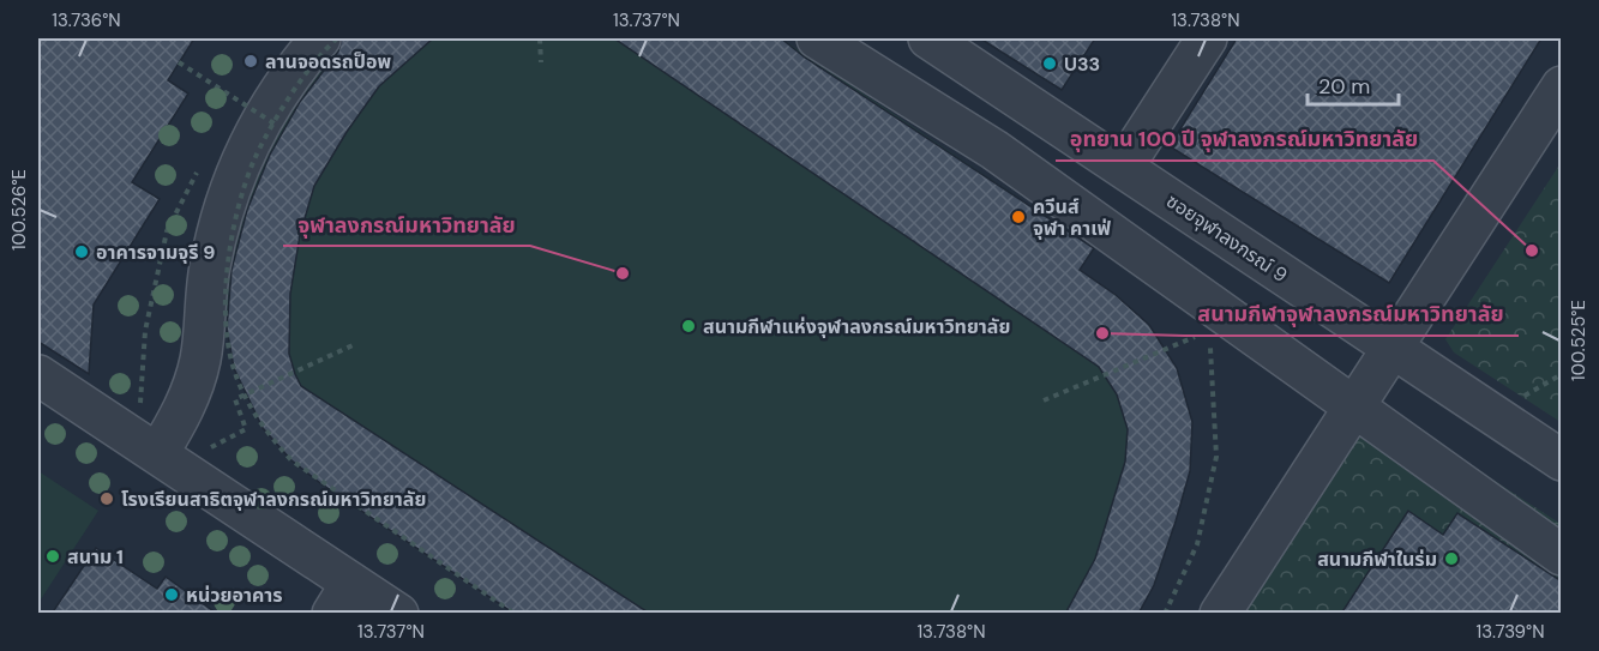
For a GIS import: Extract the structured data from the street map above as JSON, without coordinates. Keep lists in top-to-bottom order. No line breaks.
{"streets":{"street":["ซอยจุฬาลงกรณ์ 9"]},"places":["ลานจอดรถป็อพ","U33","ควีนส์ จุฬา คาเฟ่","อุทยาน 100 ปี จุฬาลงกรณ์มหาวิทยาลัย","อาคารจามจุรี 9","จุฬาลงกรณ์มหาวิทยาลัย","สนามกีฬาแห่งจุฬาลงกรณ์มหาวิทยาลัย","สนามกีฬาจุฬาลงกรณ์มหาวิทยาลัย","โรงเรียนสาธิตจุฬาลงกรณ์มหาวิทยาลัย","สนาม 1","สนามกีฬาในร่ม","หน่วยอาคาร"],"scale_bar":"20 m","coordinates":["13.736°N","13.737°N","13.738°N","100.526°E","100.525°E","13.739°N"]}
